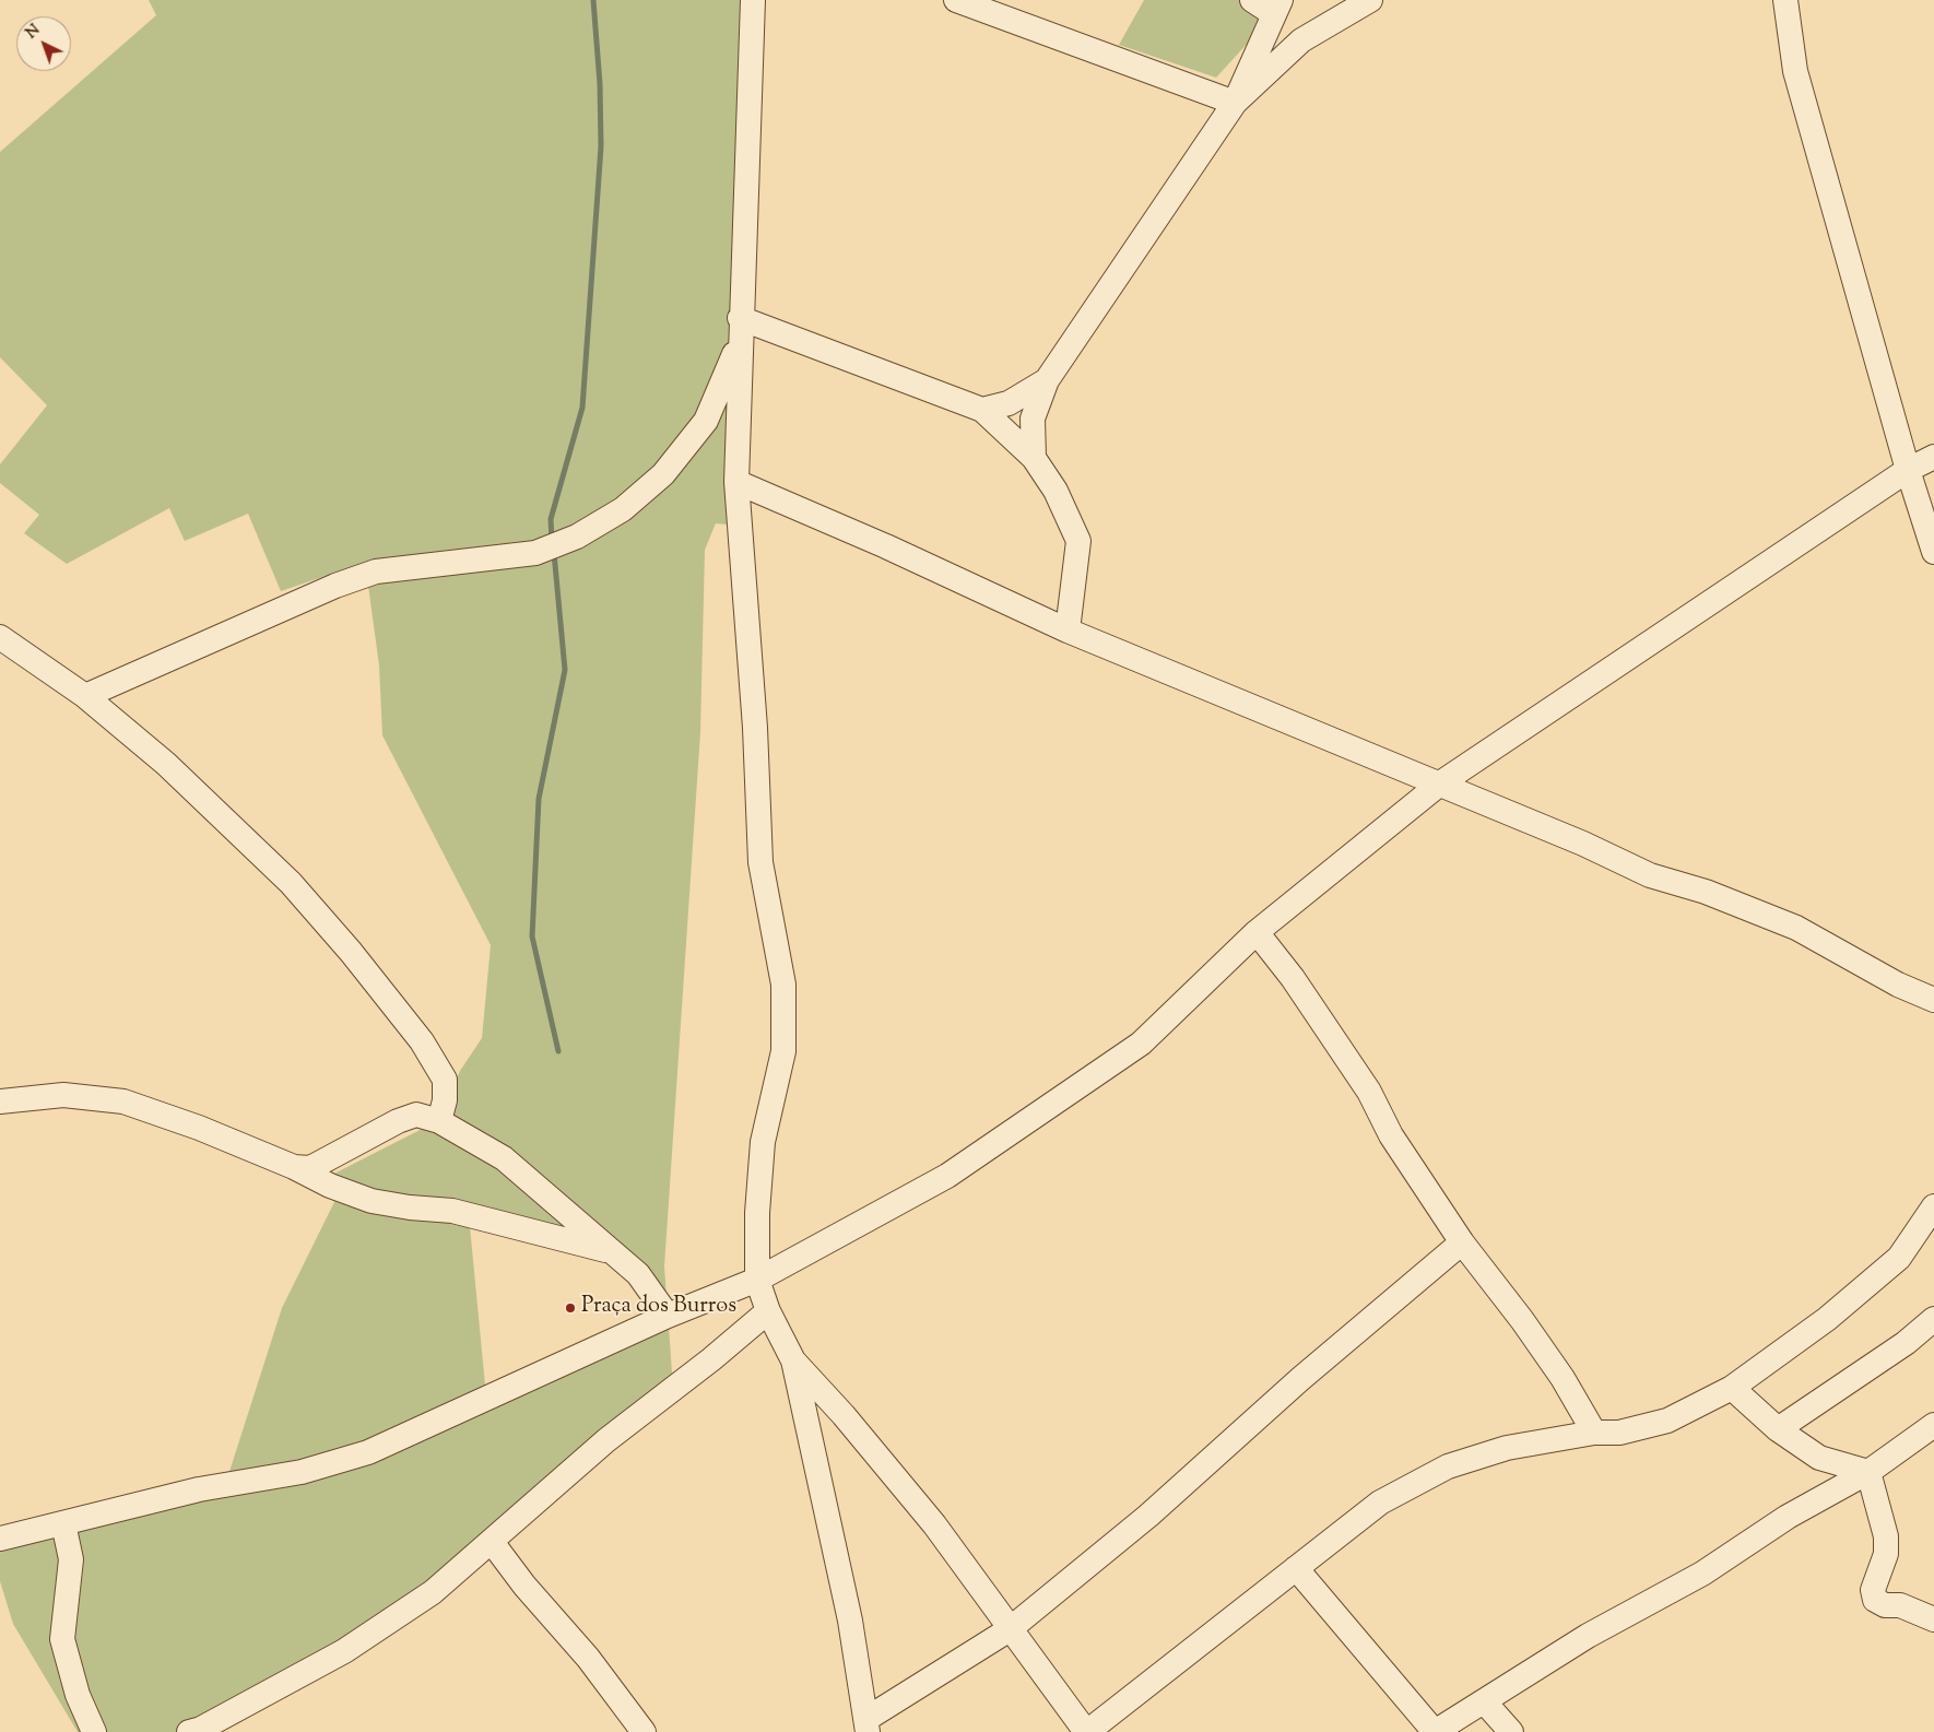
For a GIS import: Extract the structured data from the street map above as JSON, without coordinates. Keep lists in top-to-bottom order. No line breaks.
{"places":["Praça dos Burros"],"north":"top left"}
